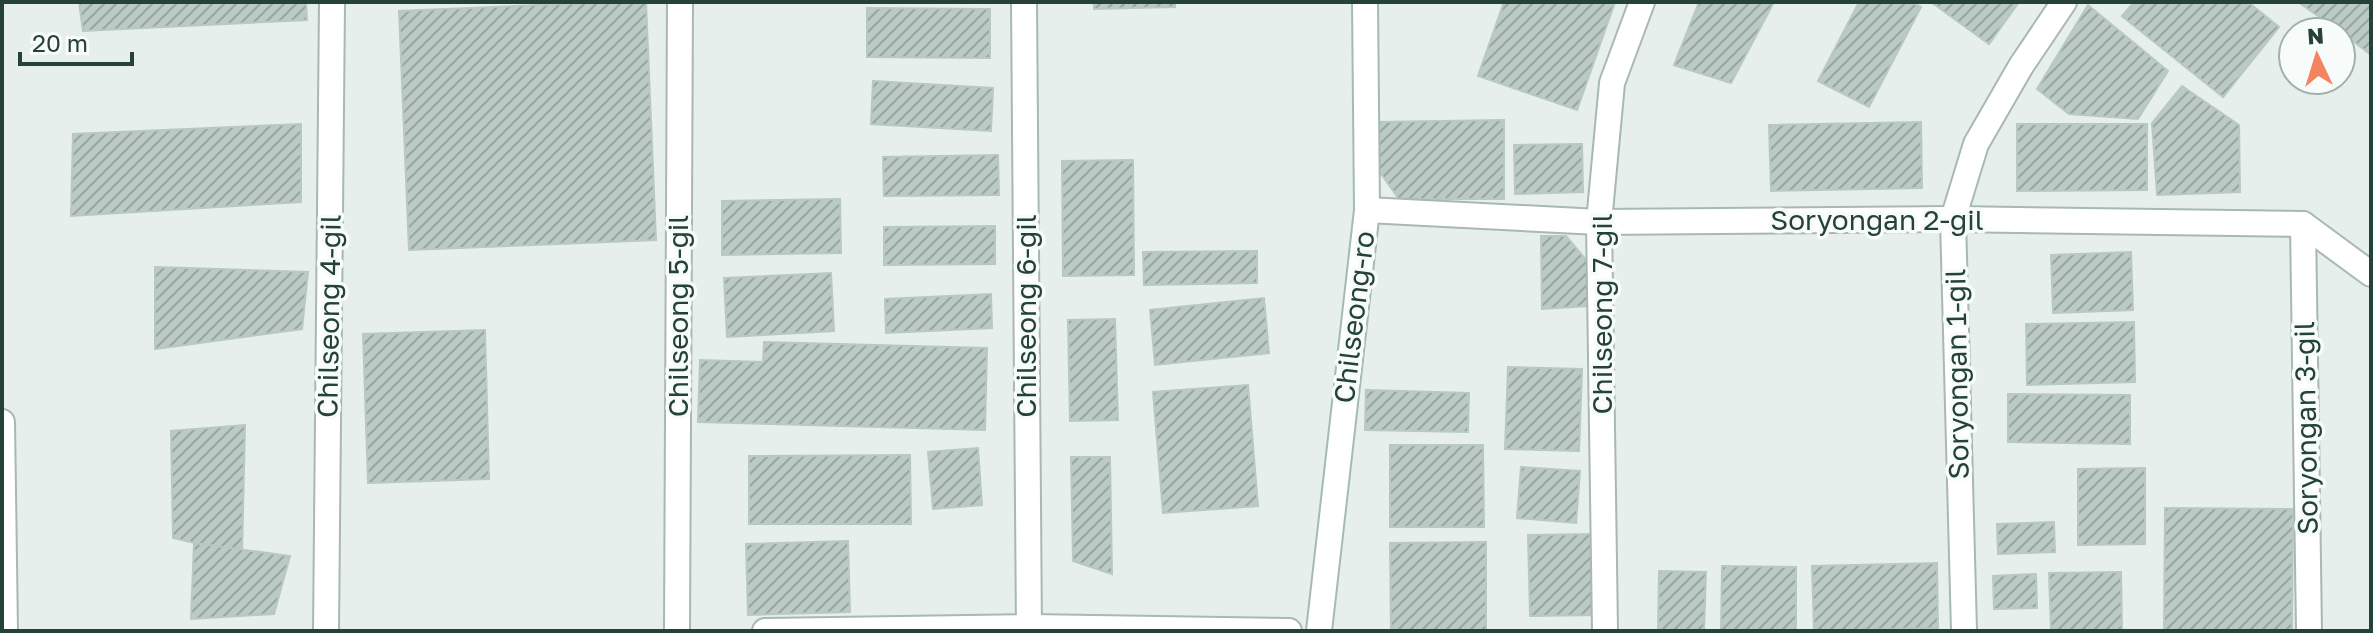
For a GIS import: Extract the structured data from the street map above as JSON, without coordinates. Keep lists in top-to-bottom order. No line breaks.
{"streets":{"street":["Soryongan 2-gil","Chilseong 7-gil","Chilseong 4-gil","Chilseong 5-gil","Chilseong 6-gil","Chilseong-ro","Soryongan 1-gil","Soryongan 3-gil"]},"crossings":[["Soryongan 2-gil","Chilseong 7-gil"],["Soryongan 2-gil","Chilseong-ro"],["Soryongan 2-gil","Soryongan 1-gil"],["Soryongan 2-gil","Soryongan 3-gil"]],"scale_bar":"20 m","north":"top"}
